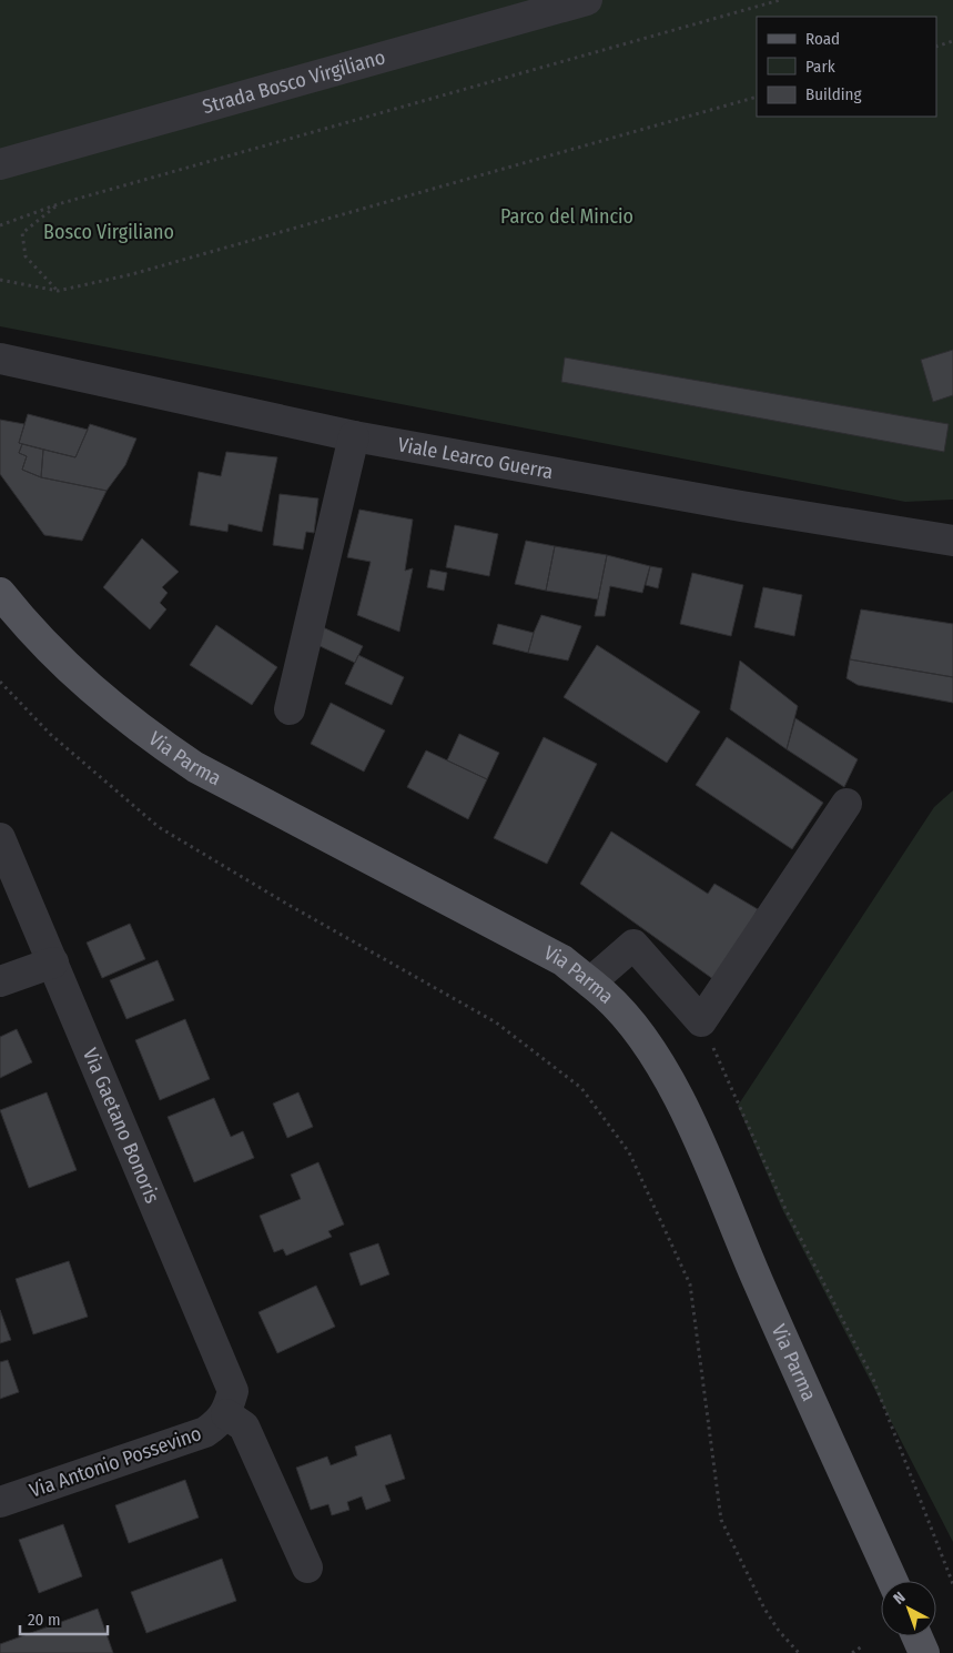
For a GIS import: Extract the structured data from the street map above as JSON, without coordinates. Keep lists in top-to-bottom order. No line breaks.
{"streets":{"main road":["Via Parma"],"street":["Strada Bosco Virgiliano","Viale Learco Guerra","Via Gaetano Bonoris","Via Antonio Possevino"]},"crossings":[["Via Gaetano Bonoris","Via Antonio Possevino"]],"parks":["Parco del Mincio","Bosco Virgiliano"],"legend":["Road","Park","Building"],"scale_bar":"20 m","north":"top left"}
